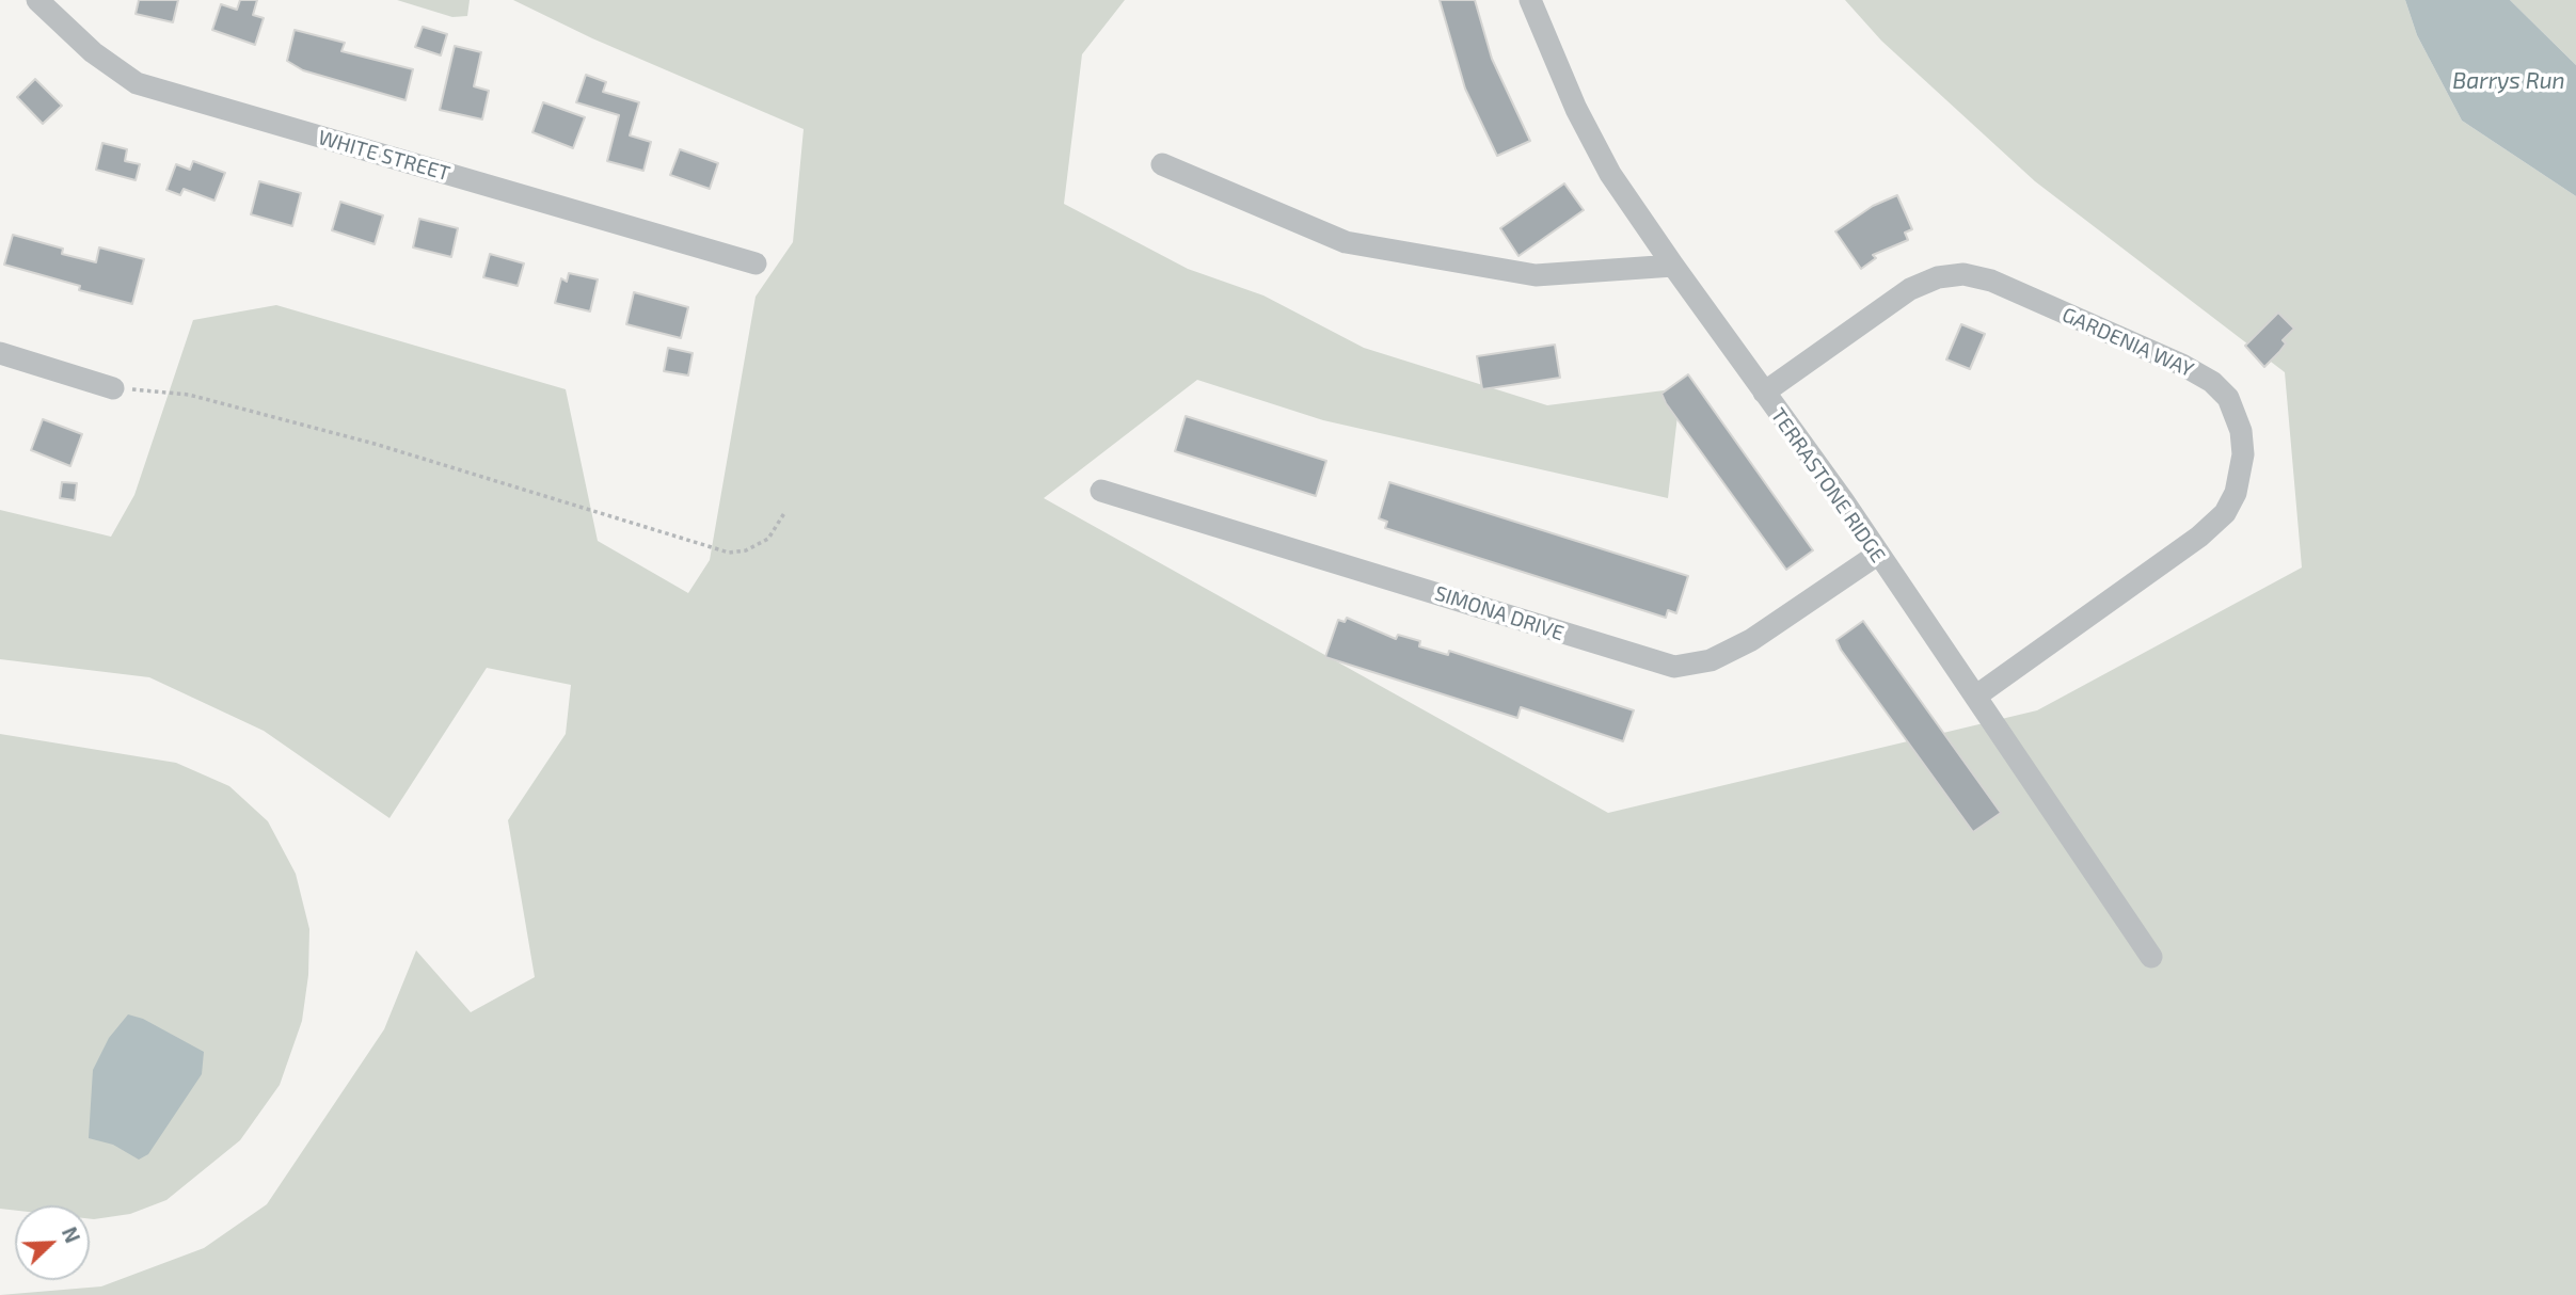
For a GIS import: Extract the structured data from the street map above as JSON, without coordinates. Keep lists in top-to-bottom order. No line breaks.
{"streets":{"street":["WHITE STREET","GARDENIA WAY","TERRASTONE RIDGE","SIMONA DRIVE"]},"crossings":[["GARDENIA WAY","TERRASTONE RIDGE"],["TERRASTONE RIDGE","SIMONA DRIVE"]],"water":["Barrys Run"],"north":"top right"}
